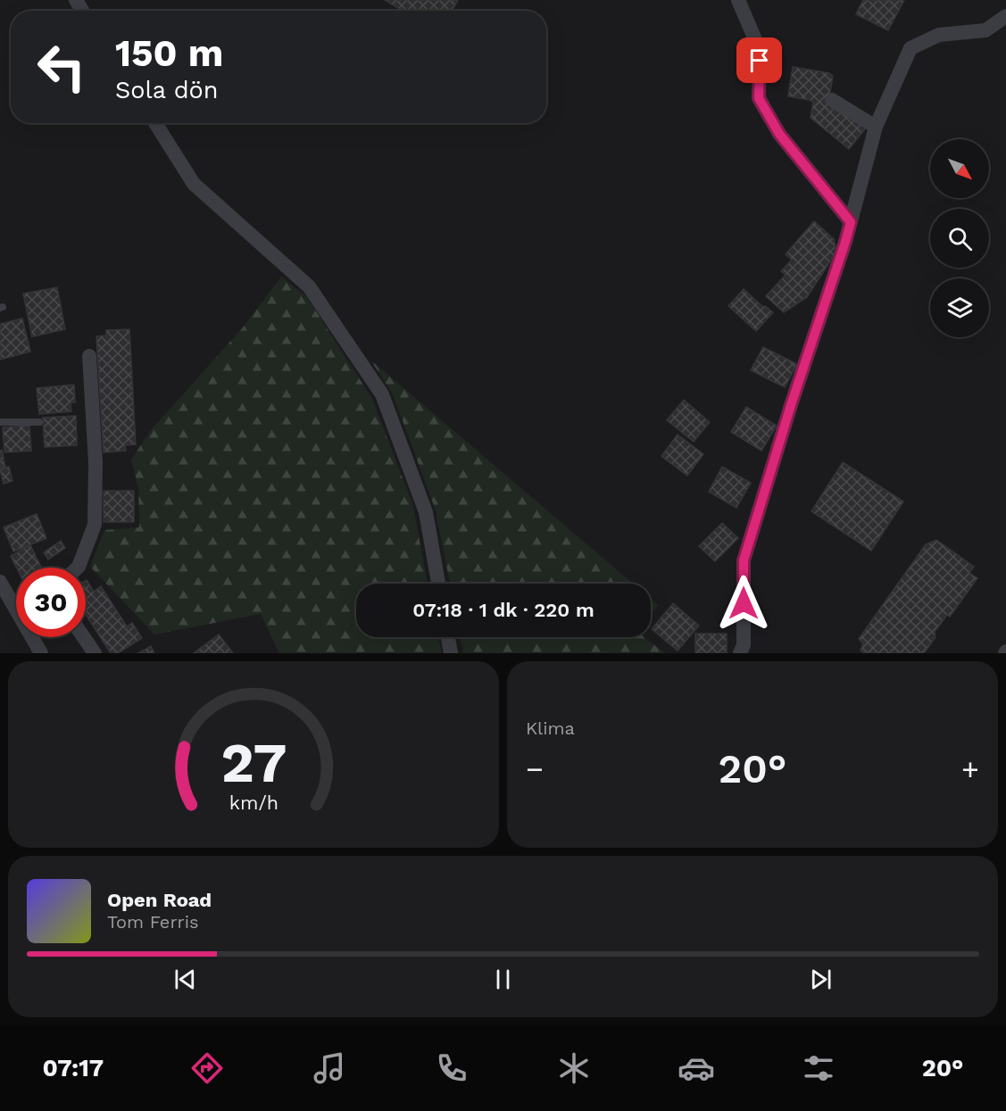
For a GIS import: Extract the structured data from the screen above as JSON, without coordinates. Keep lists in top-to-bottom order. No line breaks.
{"north":"bottom right","page":{"turn":["150 m","Sola dön"],"limit":"30","trip":"07:18 · 1 dk · 220 m","tile":"Klima","heat":["−","20°","+"],"song":["Open Road","Tom Ferris"],"tabs":["07:17","20°"],"gauge":["27","km/h"]}}
